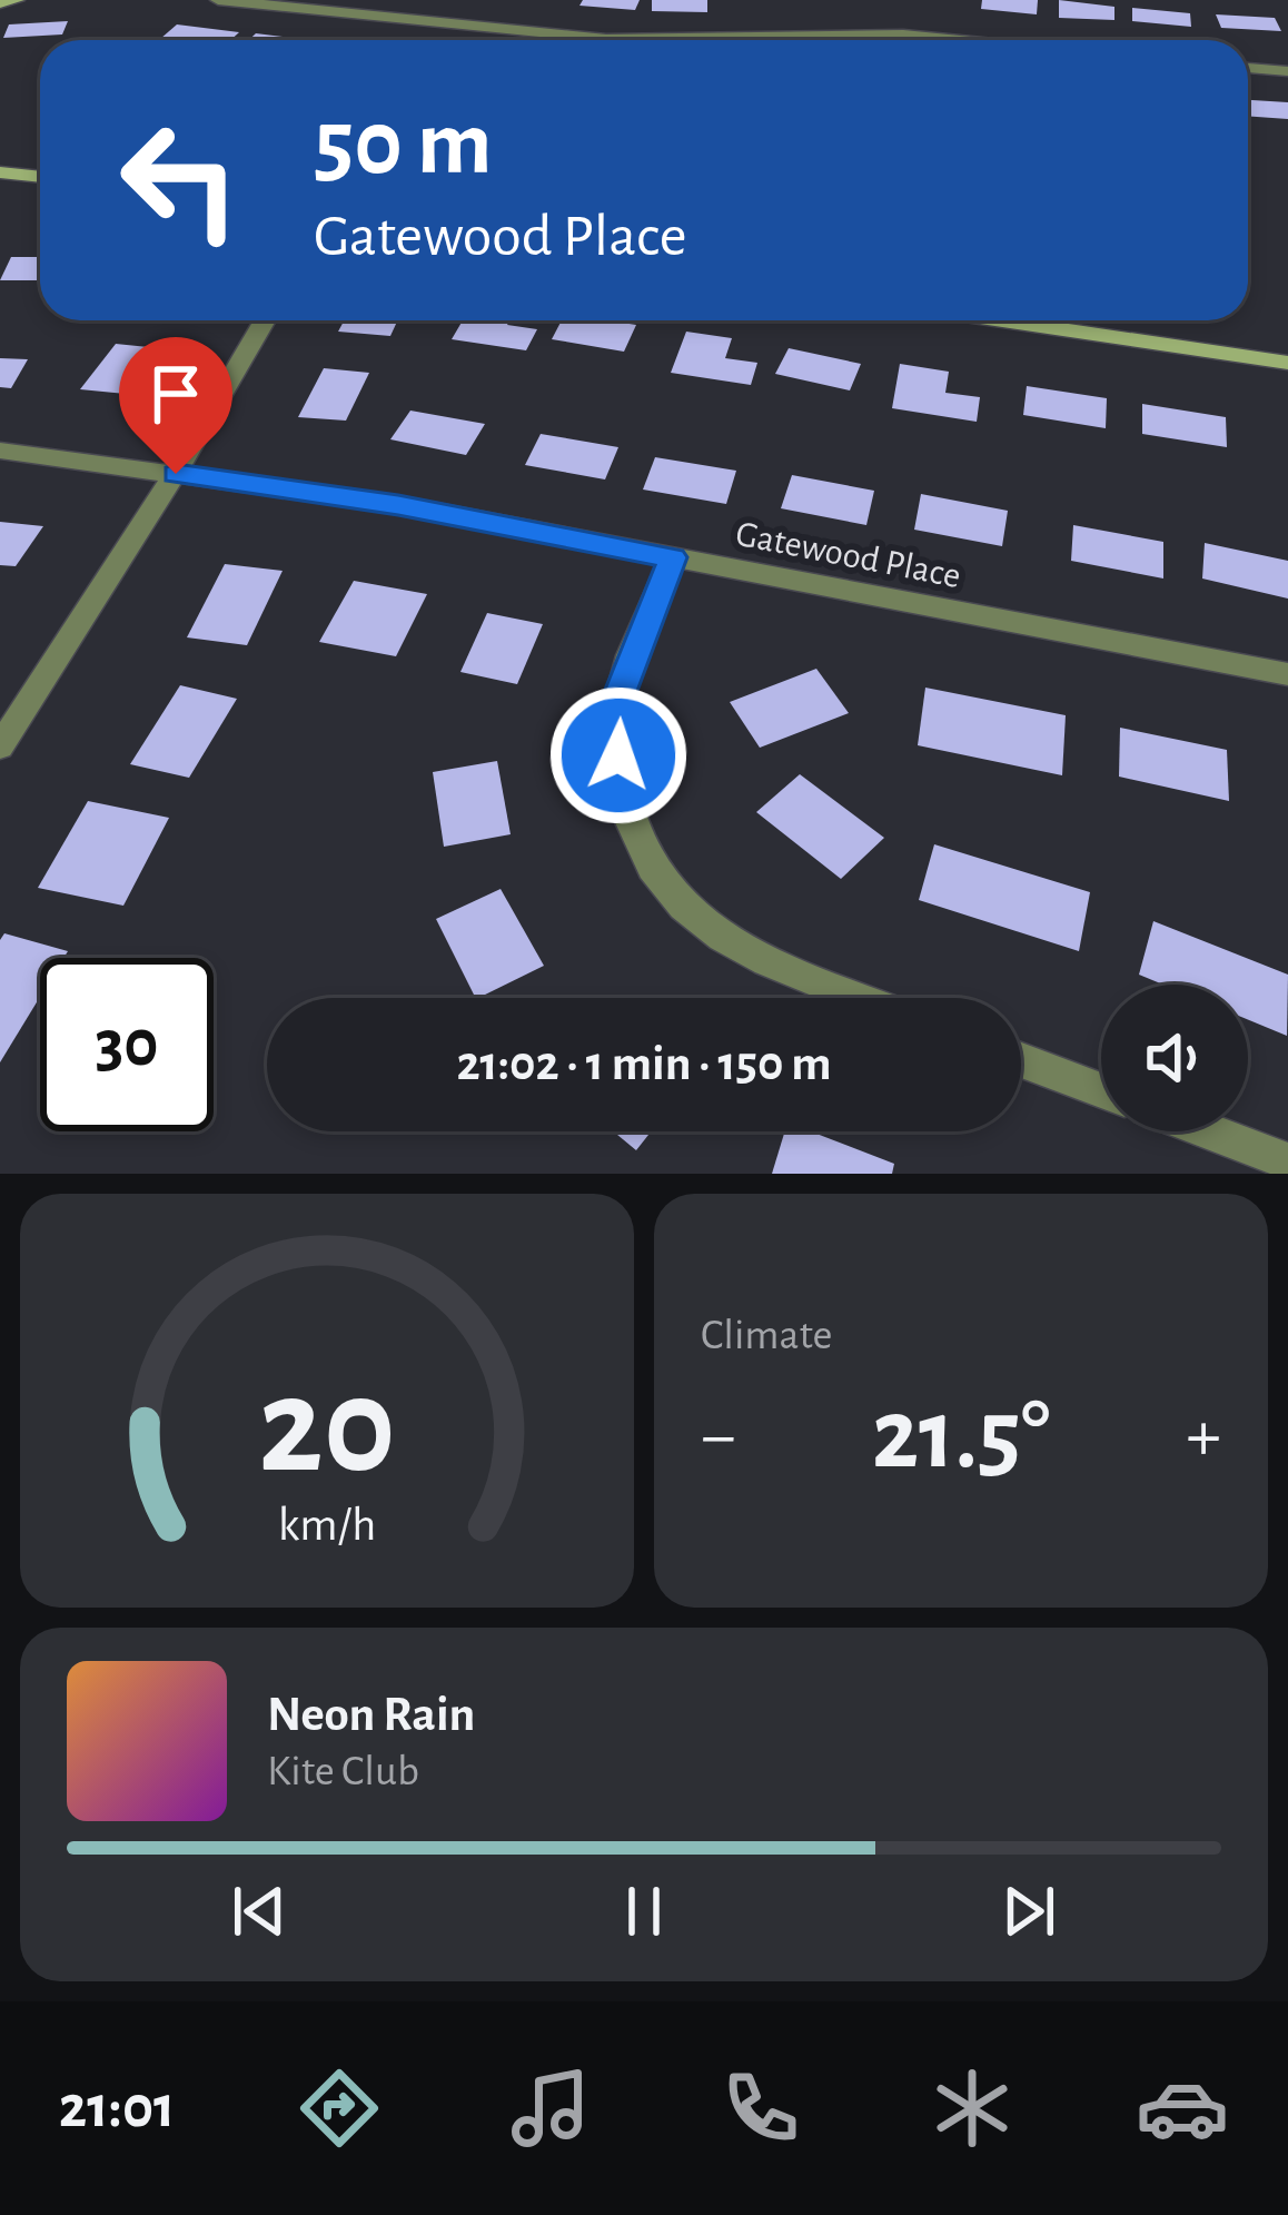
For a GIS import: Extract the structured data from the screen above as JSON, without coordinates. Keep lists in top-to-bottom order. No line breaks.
{"streets":{"street":["Gatewood Place"]},"page":{"turn":["50 m","Gatewood Place"],"limit":"30","trip":"21:02 · 1 min · 150 m","tile":"Climate","heat":["−","21.5°","+"],"song":["Neon Rain","Kite Club"],"tabs":"21:01","gauge":["20","km/h"]}}
